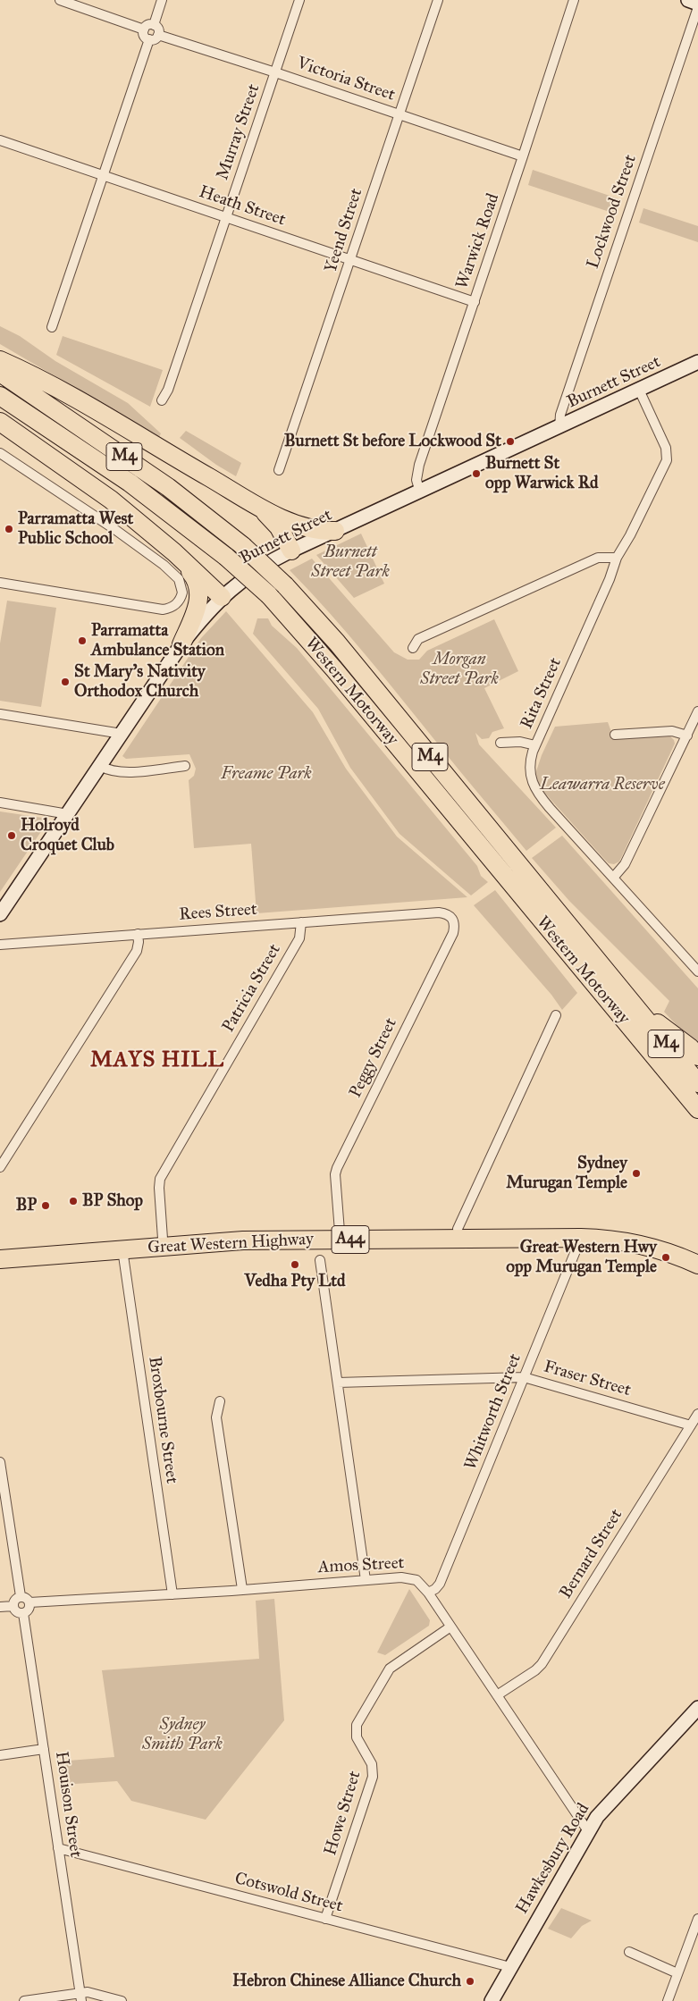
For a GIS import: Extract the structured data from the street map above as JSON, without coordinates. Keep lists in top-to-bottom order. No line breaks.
{"streets":{"highway":["M4","Western Motorway","A44","Great Western Highway"],"main road":["Burnett Street","Hawkesbury Road"],"street":["Victoria Street","Murray Street","Heath Street","Lockwood Street","Yeend Street","Warwick Road","Rita Street","Rees Street","Patricia Street","Peggy Street","Fraser Street","Whitworth Street","Broxbourne Street","Bernard Street","Amos Street","Houison Street","Howe Street","Cotswold Street"]},"crossings":[["Victoria Street","Murray Street"],["Victoria Street","Yeend Street"],["Victoria Street","Warwick Road"],["Murray Street","Heath Street"],["Heath Street","Yeend Street"],["Heath Street","Warwick Road"],["Lockwood Street","Burnett Street"],["Warwick Road","Burnett Street"],["Burnett Street","M4"],["Burnett Street","Rita Street"],["M4","Western Motorway"],["Rees Street","Patricia Street"],["Rees Street","Peggy Street"],["Patricia Street","Great Western Highway"],["Peggy Street","Great Western Highway"],["Great Western Highway","Whitworth Street"],["Great Western Highway","Broxbourne Street"],["Fraser Street","Whitworth Street"],["Fraser Street","Bernard Street"],["Whitworth Street","Amos Street"],["Broxbourne Street","Amos Street"],["Bernard Street","Amos Street"],["Amos Street","Houison Street"],["Amos Street","Howe Street"],["Amos Street","Hawkesbury Road"],["Houison Street","Cotswold Street"],["Howe Street","Cotswold Street"],["Hawkesbury Road","Cotswold Street"]],"districts":["MAYS HILL"],"parks":["Burnett Street Park","Morgan Street Park","Freame Park","Leawarra Reserve","Sydney Smith Park"],"places":["Burnett St before Lockwood St","Burnett St opp Warwick Rd","Parramatta West Public School","Parramatta Ambulance Station","St Mary's Nativity Orthodox Church","Holroyd Croquet Club","Sydney Murugan Temple","BP Shop","BP","Great Western Hwy opp Murugan Temple","Vedha Pty Ltd","Hebron Chinese Alliance Church"]}
